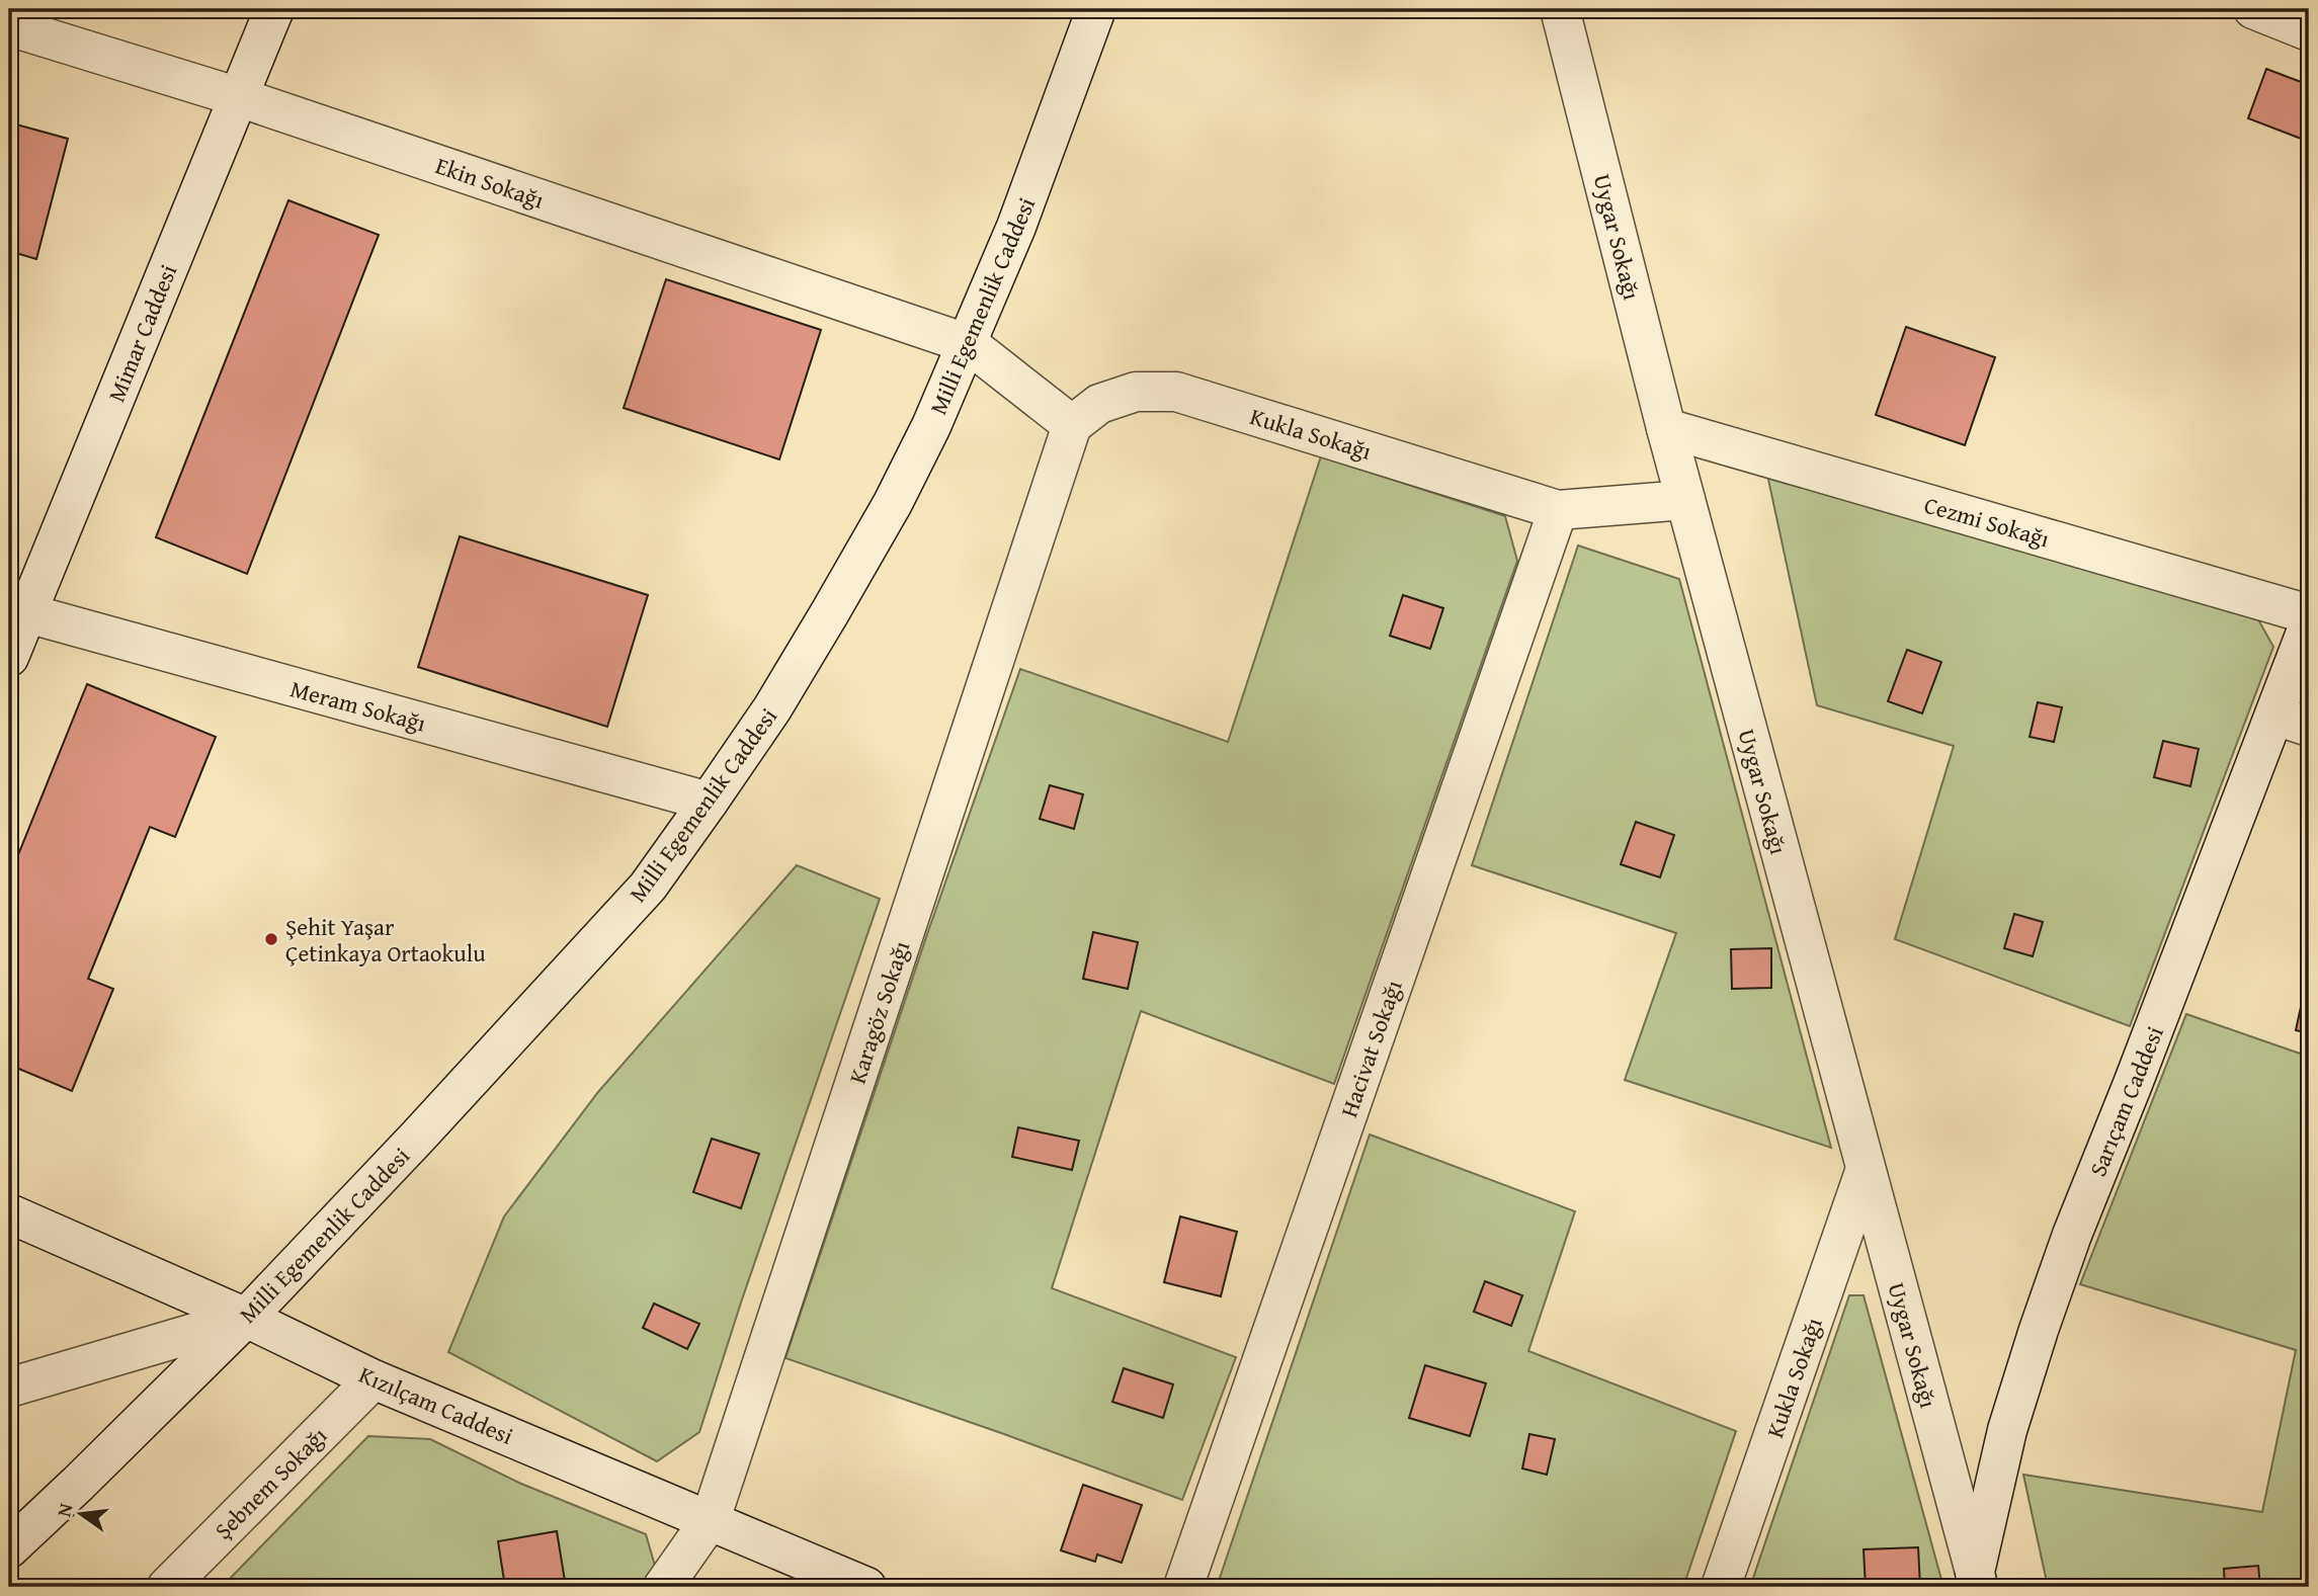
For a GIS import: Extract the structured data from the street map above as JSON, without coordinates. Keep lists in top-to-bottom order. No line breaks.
{"streets":{"street":["Ekin Sokağı","Uygar Sokağı","Milli Egemenlik Caddesi","Mimar Caddesi","Kukla Sokağı","Cezmi Sokağı","Meram Sokağı","Karagöz Sokağı","Hacivat Sokağı","Sarıçam Caddesi","Kızılçam Caddesi","Şebnem Sokağı"]},"crossings":[["Ekin Sokağı","Milli Egemenlik Caddesi"],["Ekin Sokağı","Mimar Caddesi"],["Uygar Sokağı","Kukla Sokağı"],["Uygar Sokağı","Cezmi Sokağı"],["Uygar Sokağı","Sarıçam Caddesi"],["Milli Egemenlik Caddesi","Meram Sokağı"],["Milli Egemenlik Caddesi","Kızılçam Caddesi"],["Mimar Caddesi","Meram Sokağı"],["Kukla Sokağı","Karagöz Sokağı"],["Kukla Sokağı","Hacivat Sokağı"],["Karagöz Sokağı","Kızılçam Caddesi"],["Kızılçam Caddesi","Şebnem Sokağı"]],"places":["Şehit Yaşar Çetinkaya Ortaokulu"],"north":"left"}
